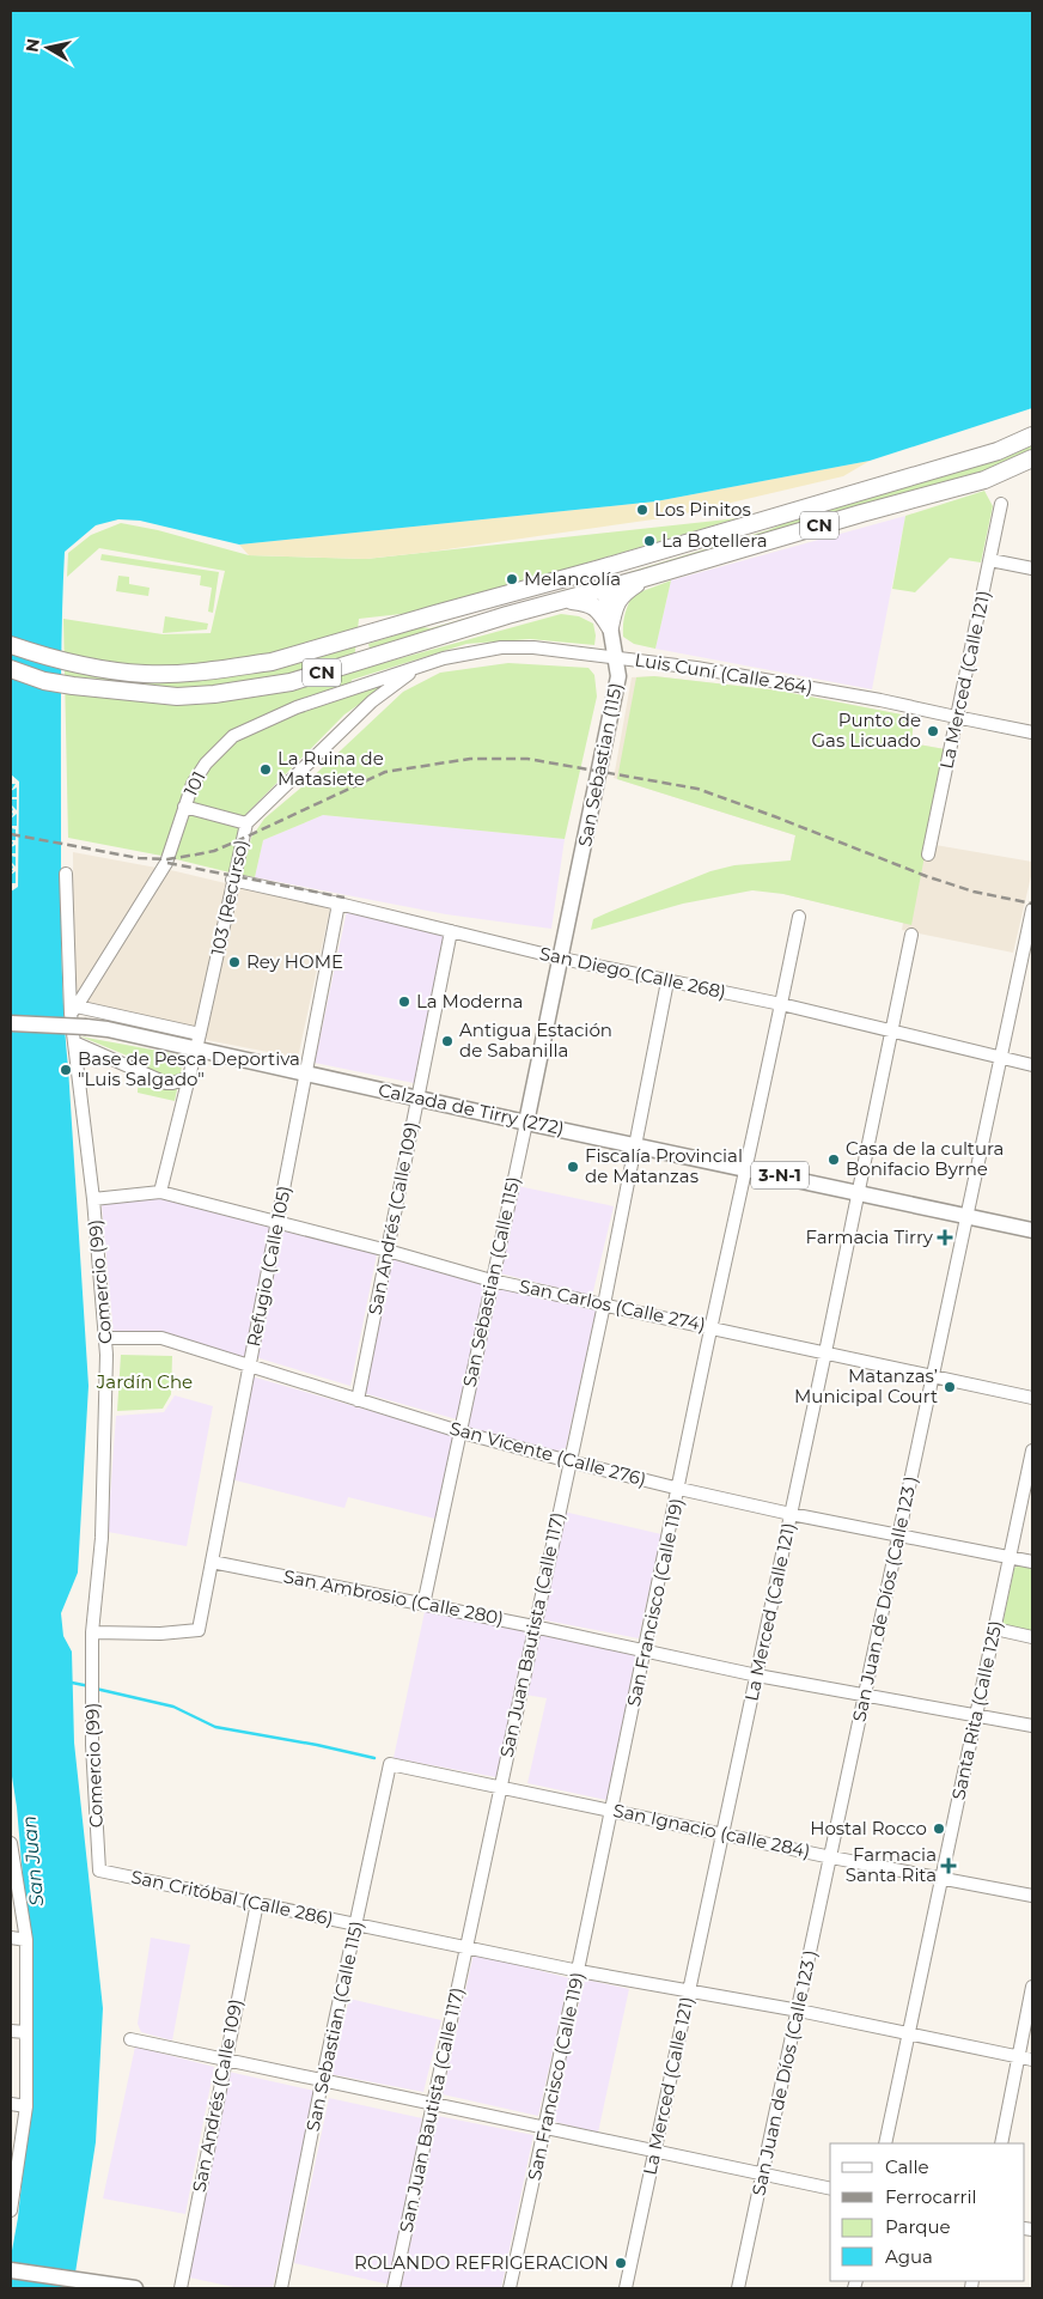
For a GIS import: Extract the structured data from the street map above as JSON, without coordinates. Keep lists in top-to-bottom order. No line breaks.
{"streets":{"highway":["CN"],"main road":["San Sebastian (115)","Calzada de Tirry (272)","3-N-1","San Sebastian (Calle 115)"],"street":["Luis Cuní (Calle 264)","La Merced (Calle 121)","101","103 (Recurso)","San Diego (Calle 268)","San Andrés (Calle 109)","Refugio (Calle 105)","Comercio (99)","San Carlos (Calle 274)","San Vicente (Calle 276)","San Ambrosio (Calle 280)","San Juan de Díos (Calle 123 )","San Francisco (Calle 119)","San Juan Bautista (Calle 117)","Santa Rita (Calle 125)","San Ignacio (calle 284)","San Critóbal (Calle 286)"]},"crossings":[["CN","San Sebastian (115)"],["Luis Cuní (Calle 264)","La Merced (Calle 121)"],["Luis Cuní (Calle 264)","San Sebastian (115)"],["Luis Cuní (Calle 264)","101"],["Luis Cuní (Calle 264)","103 (Recurso)"],["La Merced (Calle 121)","San Diego (Calle 268)"],["La Merced (Calle 121)","Calzada de Tirry (272)"],["La Merced (Calle 121)","San Carlos (Calle 274)"],["La Merced (Calle 121)","San Vicente (Calle 276)"],["La Merced (Calle 121)","San Ambrosio (Calle 280)"],["La Merced (Calle 121)","San Ignacio (calle 284)"],["La Merced (Calle 121)","San Critóbal (Calle 286)"],["San Sebastian (115)","San Diego (Calle 268)"],["San Sebastian (115)","San Sebastian (Calle 115)"],["101","103 (Recurso)"],["101","Comercio (99)"],["103 (Recurso)","San Diego (Calle 268)"],["103 (Recurso)","Calzada de Tirry (272)"],["103 (Recurso)","San Carlos (Calle 274)"],["San Diego (Calle 268)","San Andrés (Calle 109)"],["San Diego (Calle 268)","Refugio (Calle 105)"],["San Diego (Calle 268)","San Sebastian (Calle 115)"],["San Diego (Calle 268)","San Juan de Díos (Calle 123 )"],["San Diego (Calle 268)","San Francisco (Calle 119)"],["San Diego (Calle 268)","San Juan Bautista (Calle 117)"],["Calzada de Tirry (272)","San Andrés (Calle 109)"],["Calzada de Tirry (272)","Refugio (Calle 105)"],["Calzada de Tirry (272)","San Sebastian (Calle 115)"],["Calzada de Tirry (272)","San Juan de Díos (Calle 123 )"],["Calzada de Tirry (272)","San Francisco (Calle 119)"],["Calzada de Tirry (272)","San Juan Bautista (Calle 117)"],["San Andrés (Calle 109)","San Carlos (Calle 274)"],["San Andrés (Calle 109)","San Vicente (Calle 276)"],["San Andrés (Calle 109)","San Critóbal (Calle 286)"],["Refugio (Calle 105)","Comercio (99)"],["Refugio (Calle 105)","San Carlos (Calle 274)"],["Refugio (Calle 105)","San Vicente (Calle 276)"],["Refugio (Calle 105)","San Ambrosio (Calle 280)"],["Comercio (99)","San Vicente (Calle 276)"],["Comercio (99)","San Critóbal (Calle 286)"],["San Sebastian (Calle 115)","San Carlos (Calle 274)"],["San Sebastian (Calle 115)","San Vicente (Calle 276)"],["San Sebastian (Calle 115)","San Ambrosio (Calle 280)"],["San Sebastian (Calle 115)","San Ignacio (calle 284)"],["San Sebastian (Calle 115)","San Critóbal (Calle 286)"],["San Carlos (Calle 274)","San Juan de Díos (Calle 123 )"],["San Carlos (Calle 274)","San Francisco (Calle 119)"],["San Carlos (Calle 274)","San Juan Bautista (Calle 117)"],["San Vicente (Calle 276)","San Juan de Díos (Calle 123 )"],["San Vicente (Calle 276)","San Francisco (Calle 119)"],["San Vicente (Calle 276)","San Juan Bautista (Calle 117)"],["San Vicente (Calle 276)","Santa Rita (Calle 125)"],["San Ambrosio (Calle 280)","San Juan de Díos (Calle 123 )"],["San Ambrosio (Calle 280)","San Francisco (Calle 119)"],["San Ambrosio (Calle 280)","San Juan Bautista (Calle 117)"],["San Ambrosio (Calle 280)","Santa Rita (Calle 125)"],["San Juan de Díos (Calle 123 )","San Ignacio (calle 284)"],["San Juan de Díos (Calle 123 )","San Critóbal (Calle 286)"],["San Francisco (Calle 119)","San Ignacio (calle 284)"],["San Francisco (Calle 119)","San Critóbal (Calle 286)"],["San Juan Bautista (Calle 117)","San Ignacio (calle 284)"],["San Juan Bautista (Calle 117)","San Critóbal (Calle 286)"],["Santa Rita (Calle 125)","San Ignacio (calle 284)"],["Santa Rita (Calle 125)","San Critóbal (Calle 286)"]],"water":["San Juan"],"parks":["Jardín Che"],"places":{"other":["Los Pinitos","La Botellera","Melancolía","Punto de Gas Licuado","La Ruina de Matasiete","Rey HOME","La Moderna","Antigua Estación de Sabanilla","Base de Pesca Deportiva \"Luis Salgado\"","Casa de la cultura Bonifacio Byrne","Fiscalía Provincial de Matanzas","Matanzas’ Municipal Court","Hostal Rocco","ROLANDO REFRIGERACION"],"health":["Farmacia Tirry","Farmacia Santa Rita"]},"legend":["Calle","Ferrocarril","Parque","Agua"],"north":"left"}
